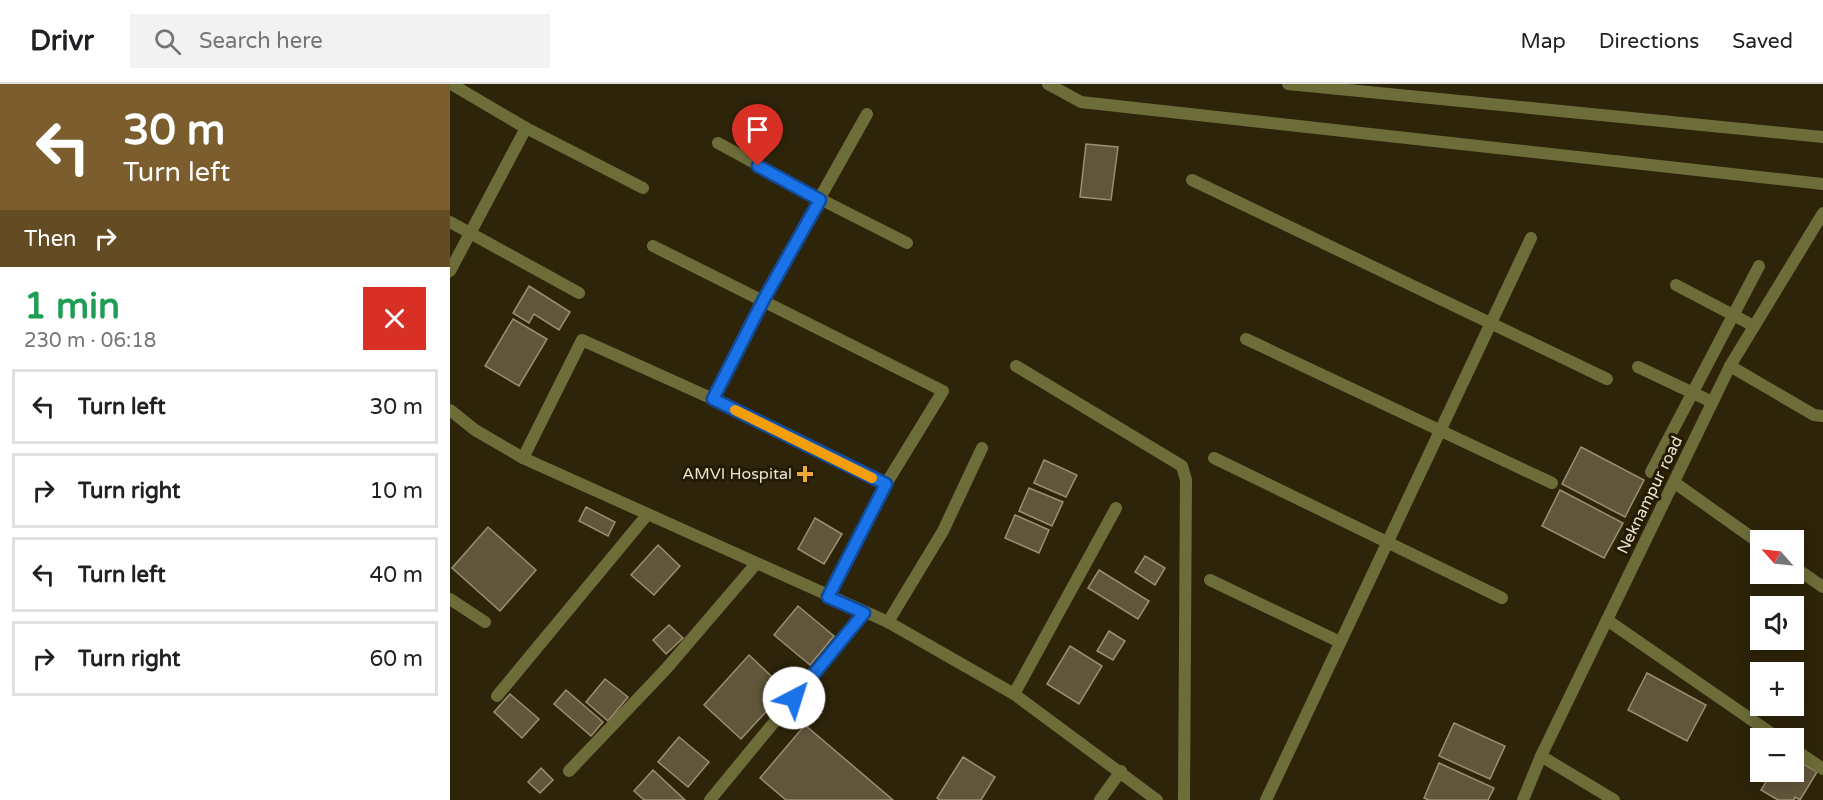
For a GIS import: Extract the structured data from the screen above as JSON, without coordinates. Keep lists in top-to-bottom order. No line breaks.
{"streets":{"street":["Neknampur road"]},"places":{"health":["AMVI Hospital"]},"north":"top left","page":{"header":"Drivr","search":"Search here","nav":["Map","Directions","Saved"],"turn":["30 m","Turn left"],"then":"Then","heading":["1 min","230 m · 06:18"],"list":[{"name":"Turn left","value":"30 m"},{"name":"Turn right","value":"10 m"},{"name":"Turn left","value":"40 m"},{"name":"Turn right","value":"60 m"}],"map_buttons":["+","−"]}}
